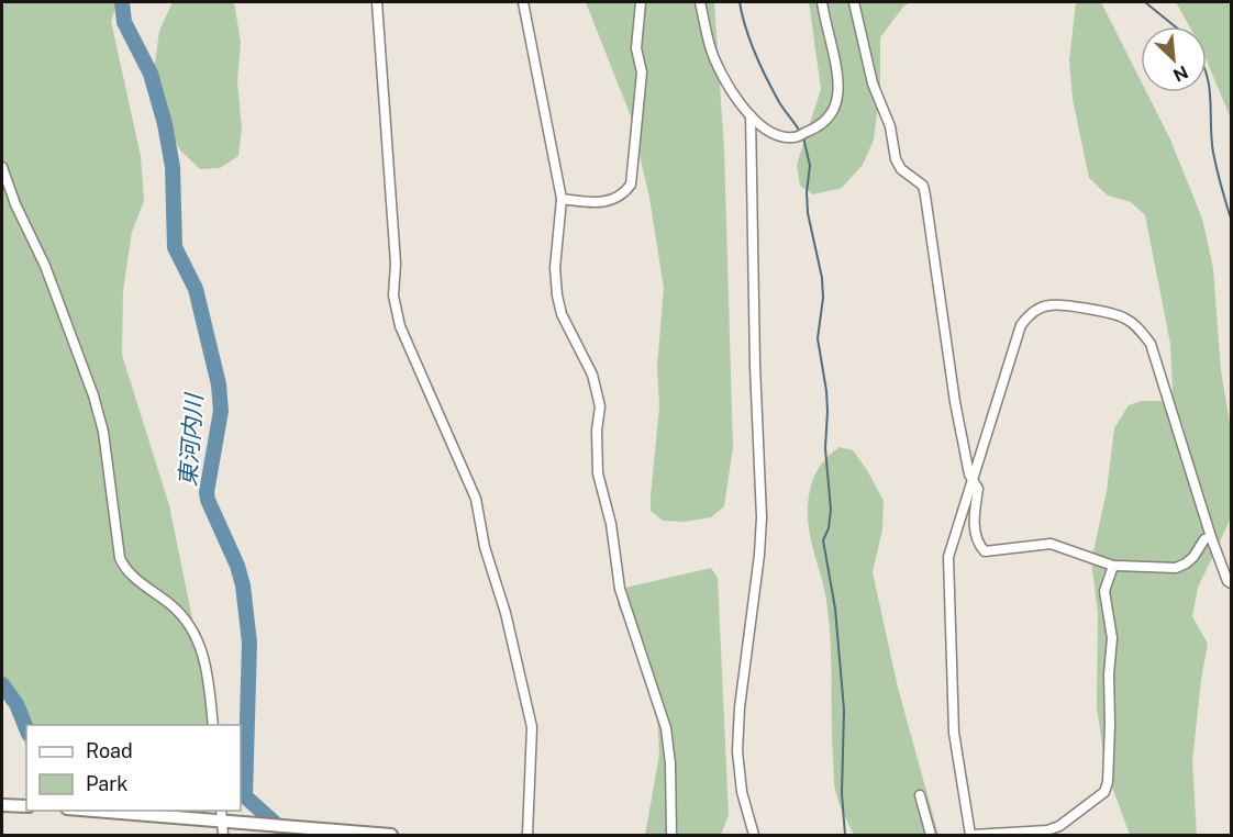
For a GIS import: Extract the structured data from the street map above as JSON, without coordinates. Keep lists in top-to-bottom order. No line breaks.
{"water":["東河内川"],"legend":["Road","Park"],"north":"bottom right"}
